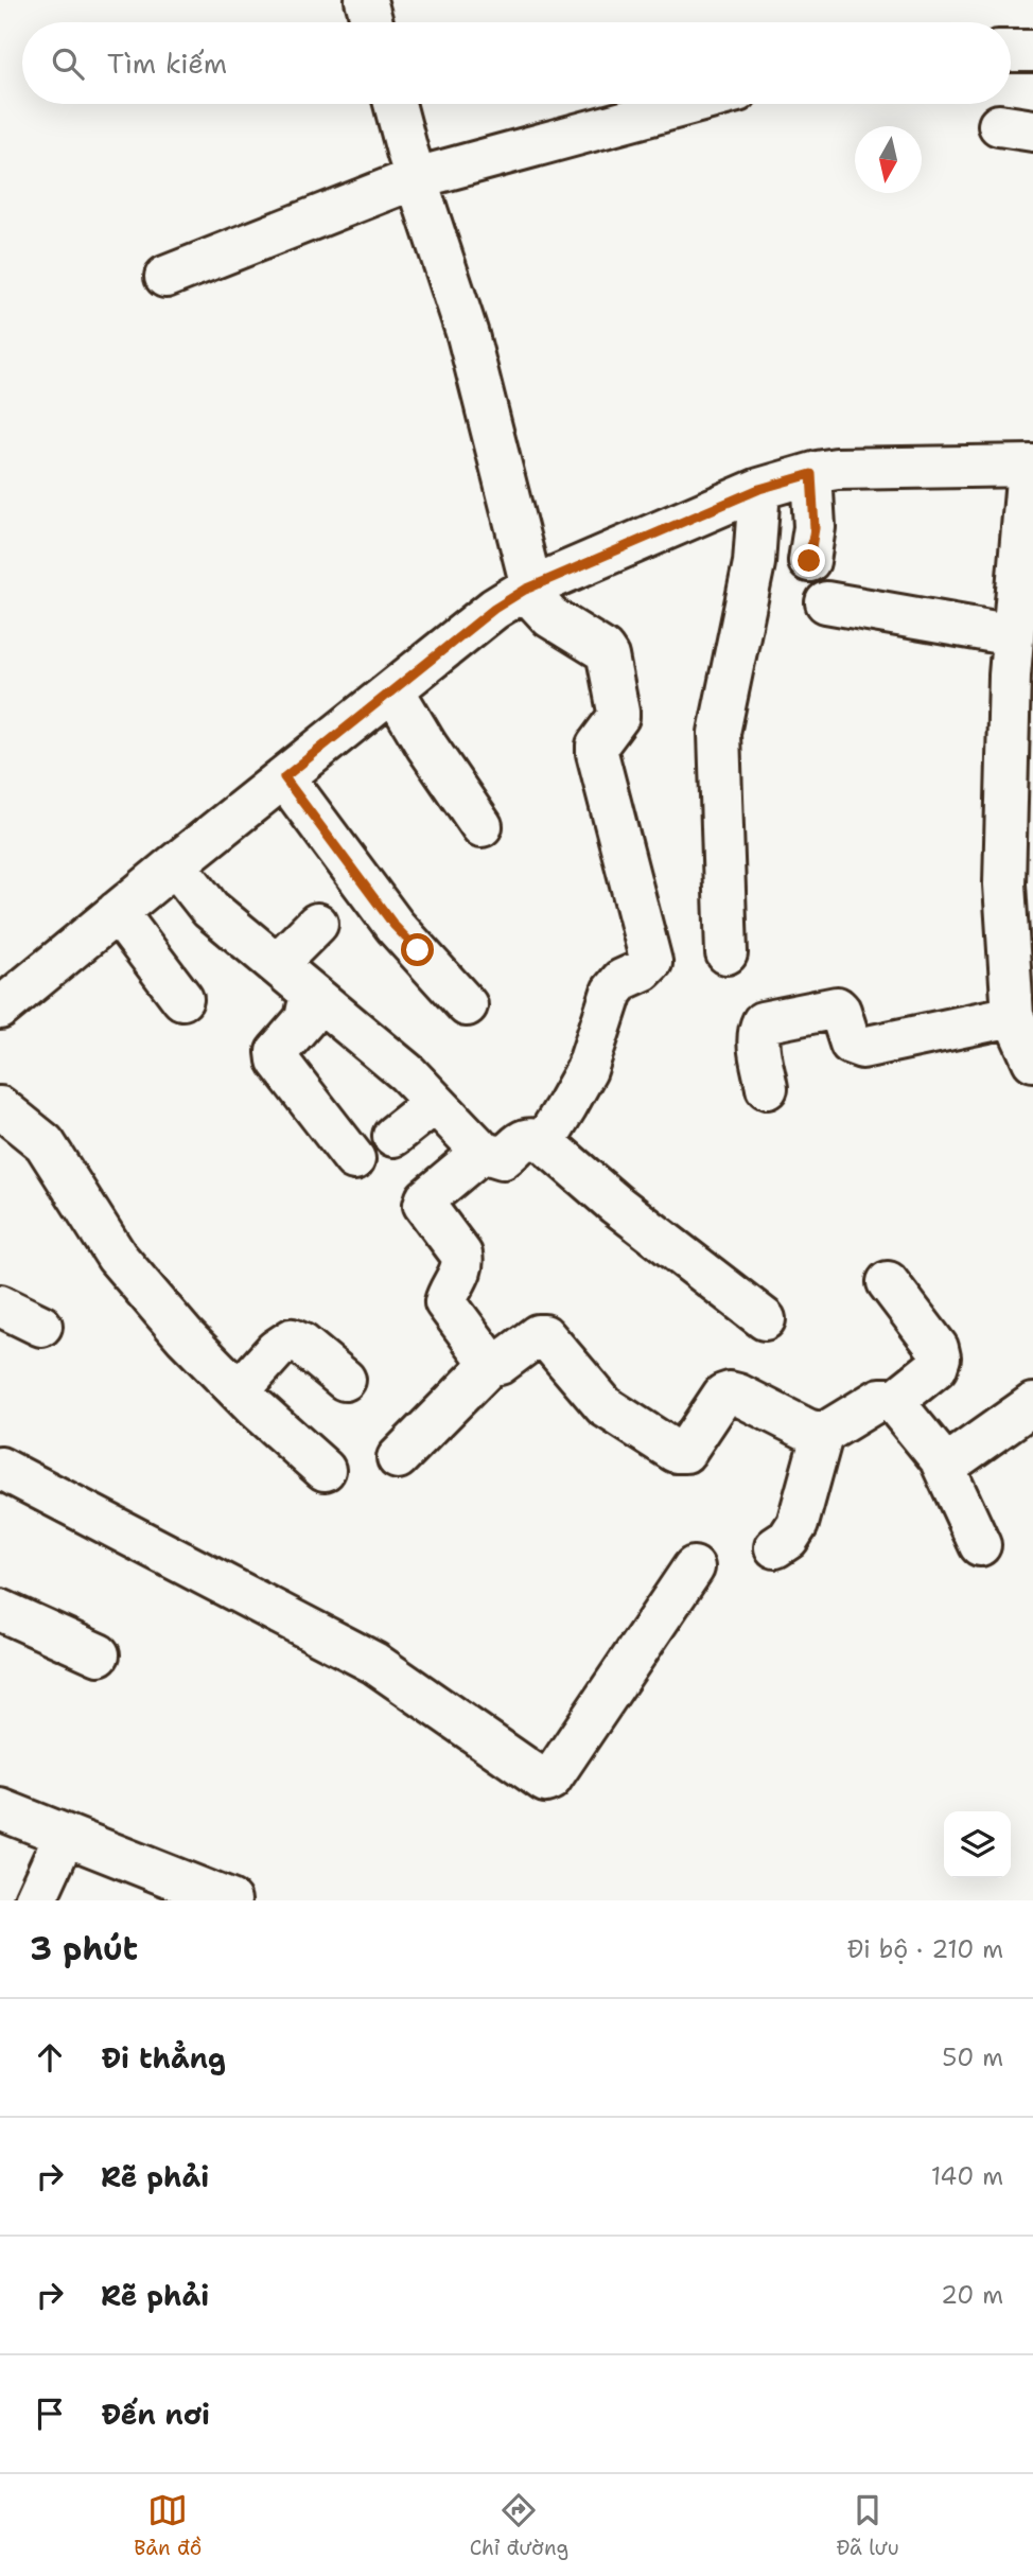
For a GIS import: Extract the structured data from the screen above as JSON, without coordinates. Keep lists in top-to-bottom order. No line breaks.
{"north":"bottom","page":{"search":"Tìm kiếm","heading":["3 phút","Đi bộ · 210 m"],"list":[["Đi thẳng","50 m"],["Rẽ phải","140 m"],["Rẽ phải","20 m"],"Đến nơi"],"nav":["Bản đồ","Chỉ đường","Đã lưu"]}}
